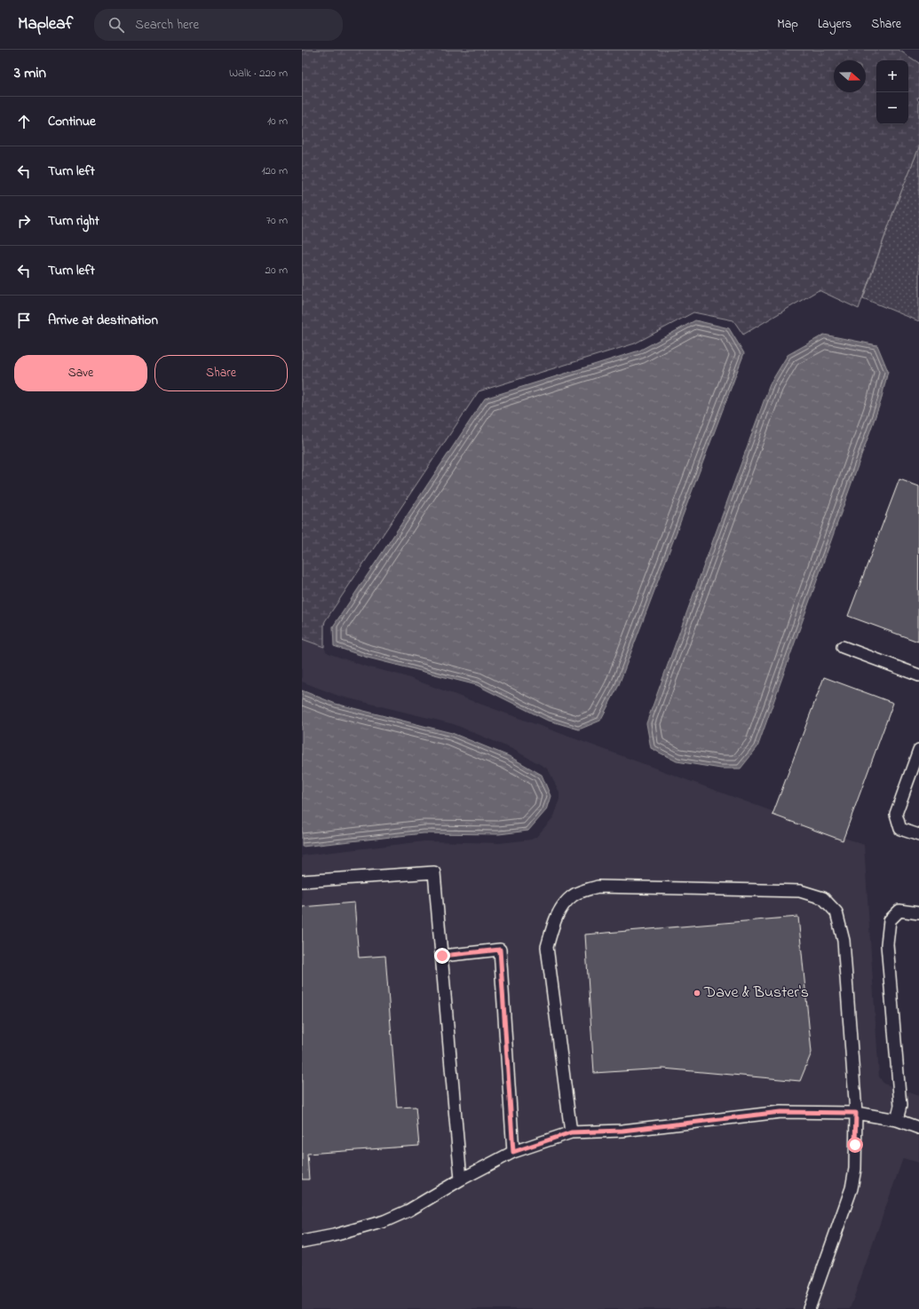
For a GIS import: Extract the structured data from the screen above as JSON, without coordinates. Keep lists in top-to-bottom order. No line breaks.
{"places":["Dave & Buster's"],"north":"right","page":{"header":"Mapleaf","search":"Search here","nav":["Map","Layers","Share"],"heading":["3 min","Walk · 220 m"],"map_buttons":["+","−"],"list":[["Continue","10 m"],["Turn left","120 m"],["Turn right","70 m"],["Turn left","20 m"],"Arrive at destination"],"buttons":["Save","Share"]}}
